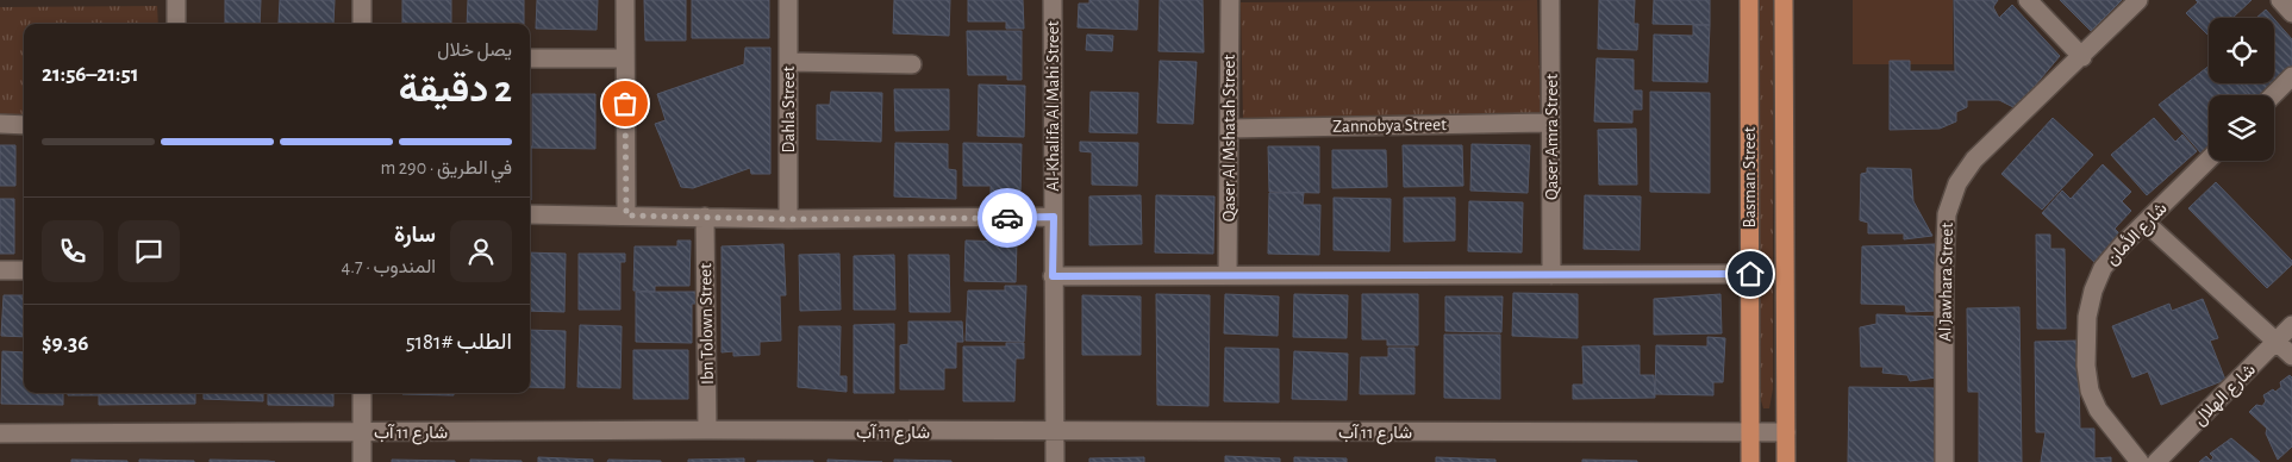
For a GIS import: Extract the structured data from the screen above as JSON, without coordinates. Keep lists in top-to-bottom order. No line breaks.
{"streets":{"main road":["Basman Street"],"street":["Al-Khalifa Al Mahi Street","Dahla Street","Zannobya Street","Qaser Amra Street","Qaser Al Mshatah Street","شارع الأمان","Al Jawhara Street","Ibn Tolown Street","شارع الهلال","شارع 11 آب"]},"crossings":[["Al-Khalifa Al Mahi Street","شارع 11 آب"],["Zannobya Street","Qaser Amra Street"],["Zannobya Street","Qaser Al Mshatah Street"],["Basman Street","شارع 11 آب"],["Ibn Tolown Street","شارع 11 آب"]],"page":{"heading":["2 دقيقة","يصل خلال","21:51–21:56"],"panel":["سارة","المندوب · 4.7","الطلب #5181","$9.36"],"bar":"في الطريق · 290 m"}}
